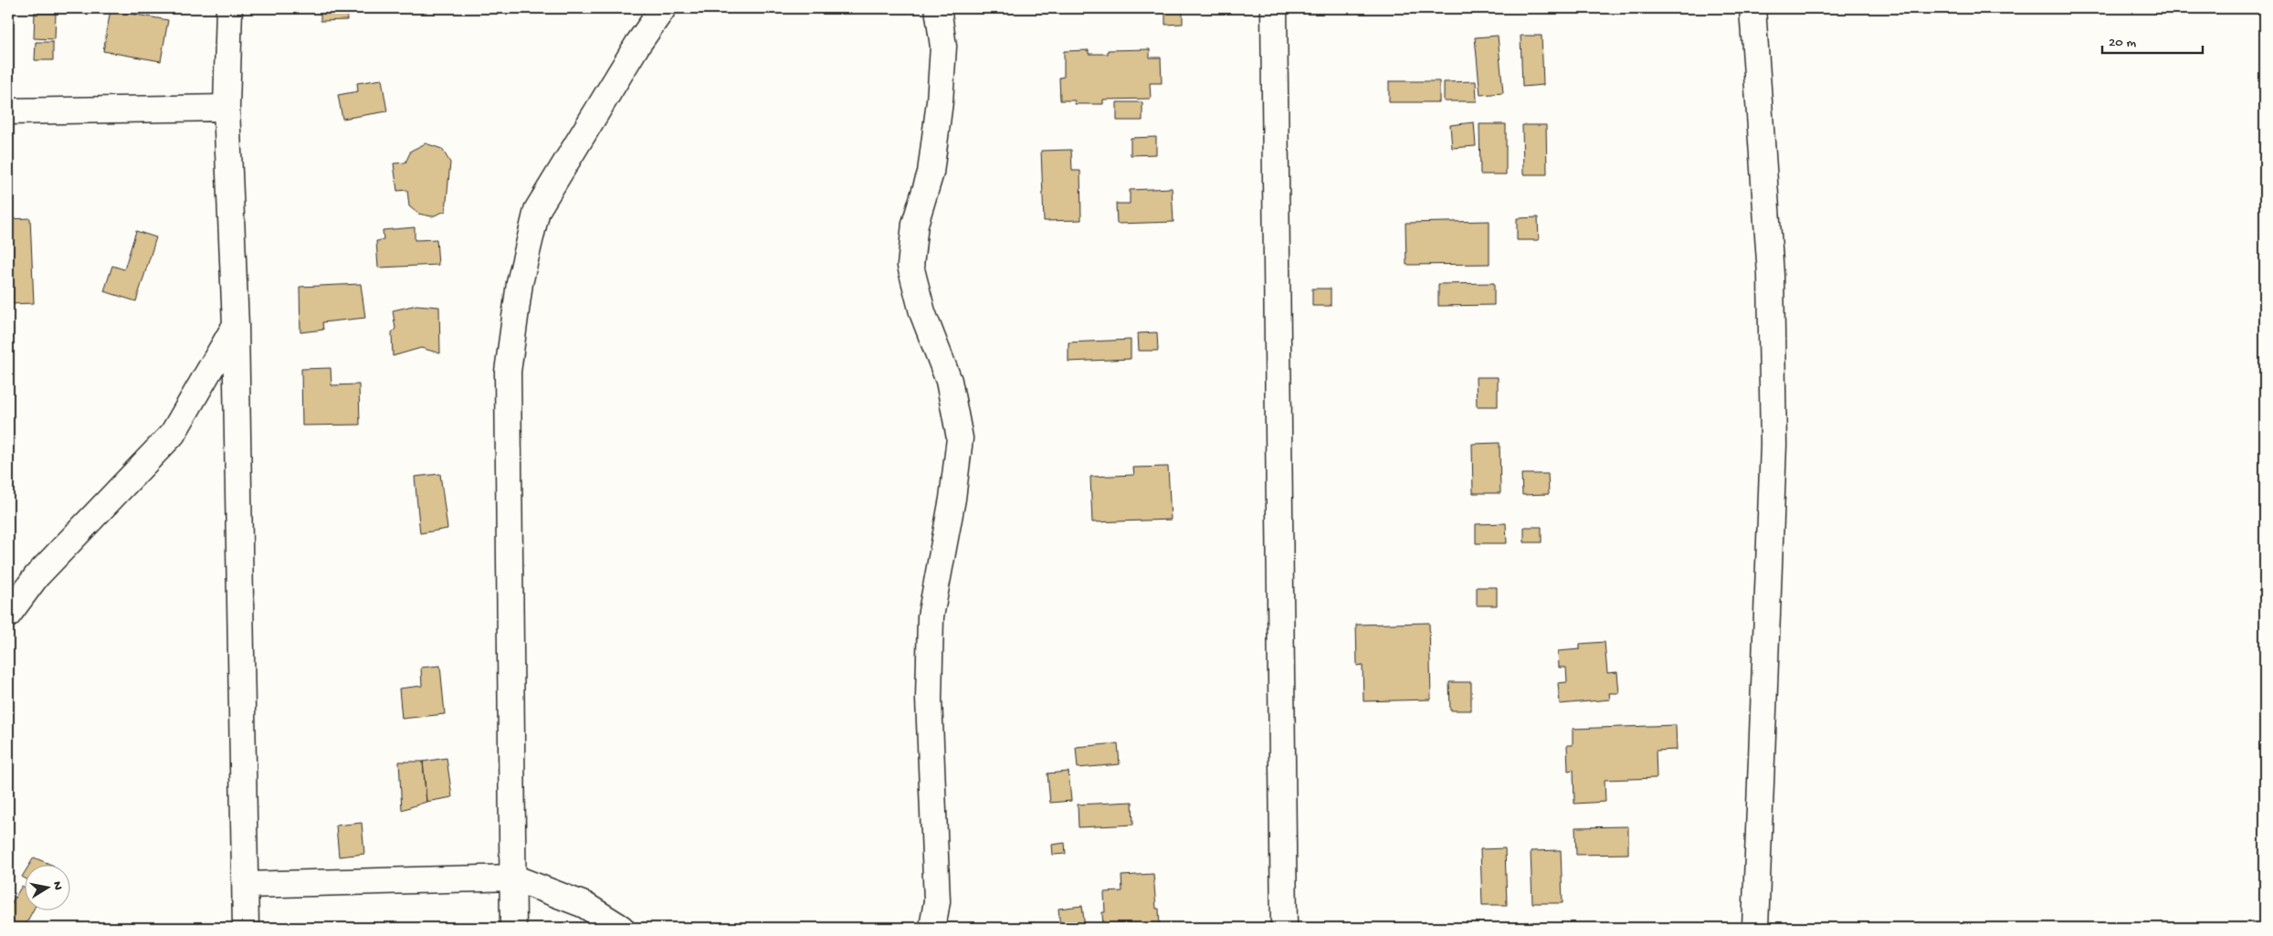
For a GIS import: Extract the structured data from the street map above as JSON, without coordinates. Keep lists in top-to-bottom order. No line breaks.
{"scale_bar":"20 m","north":"right"}
